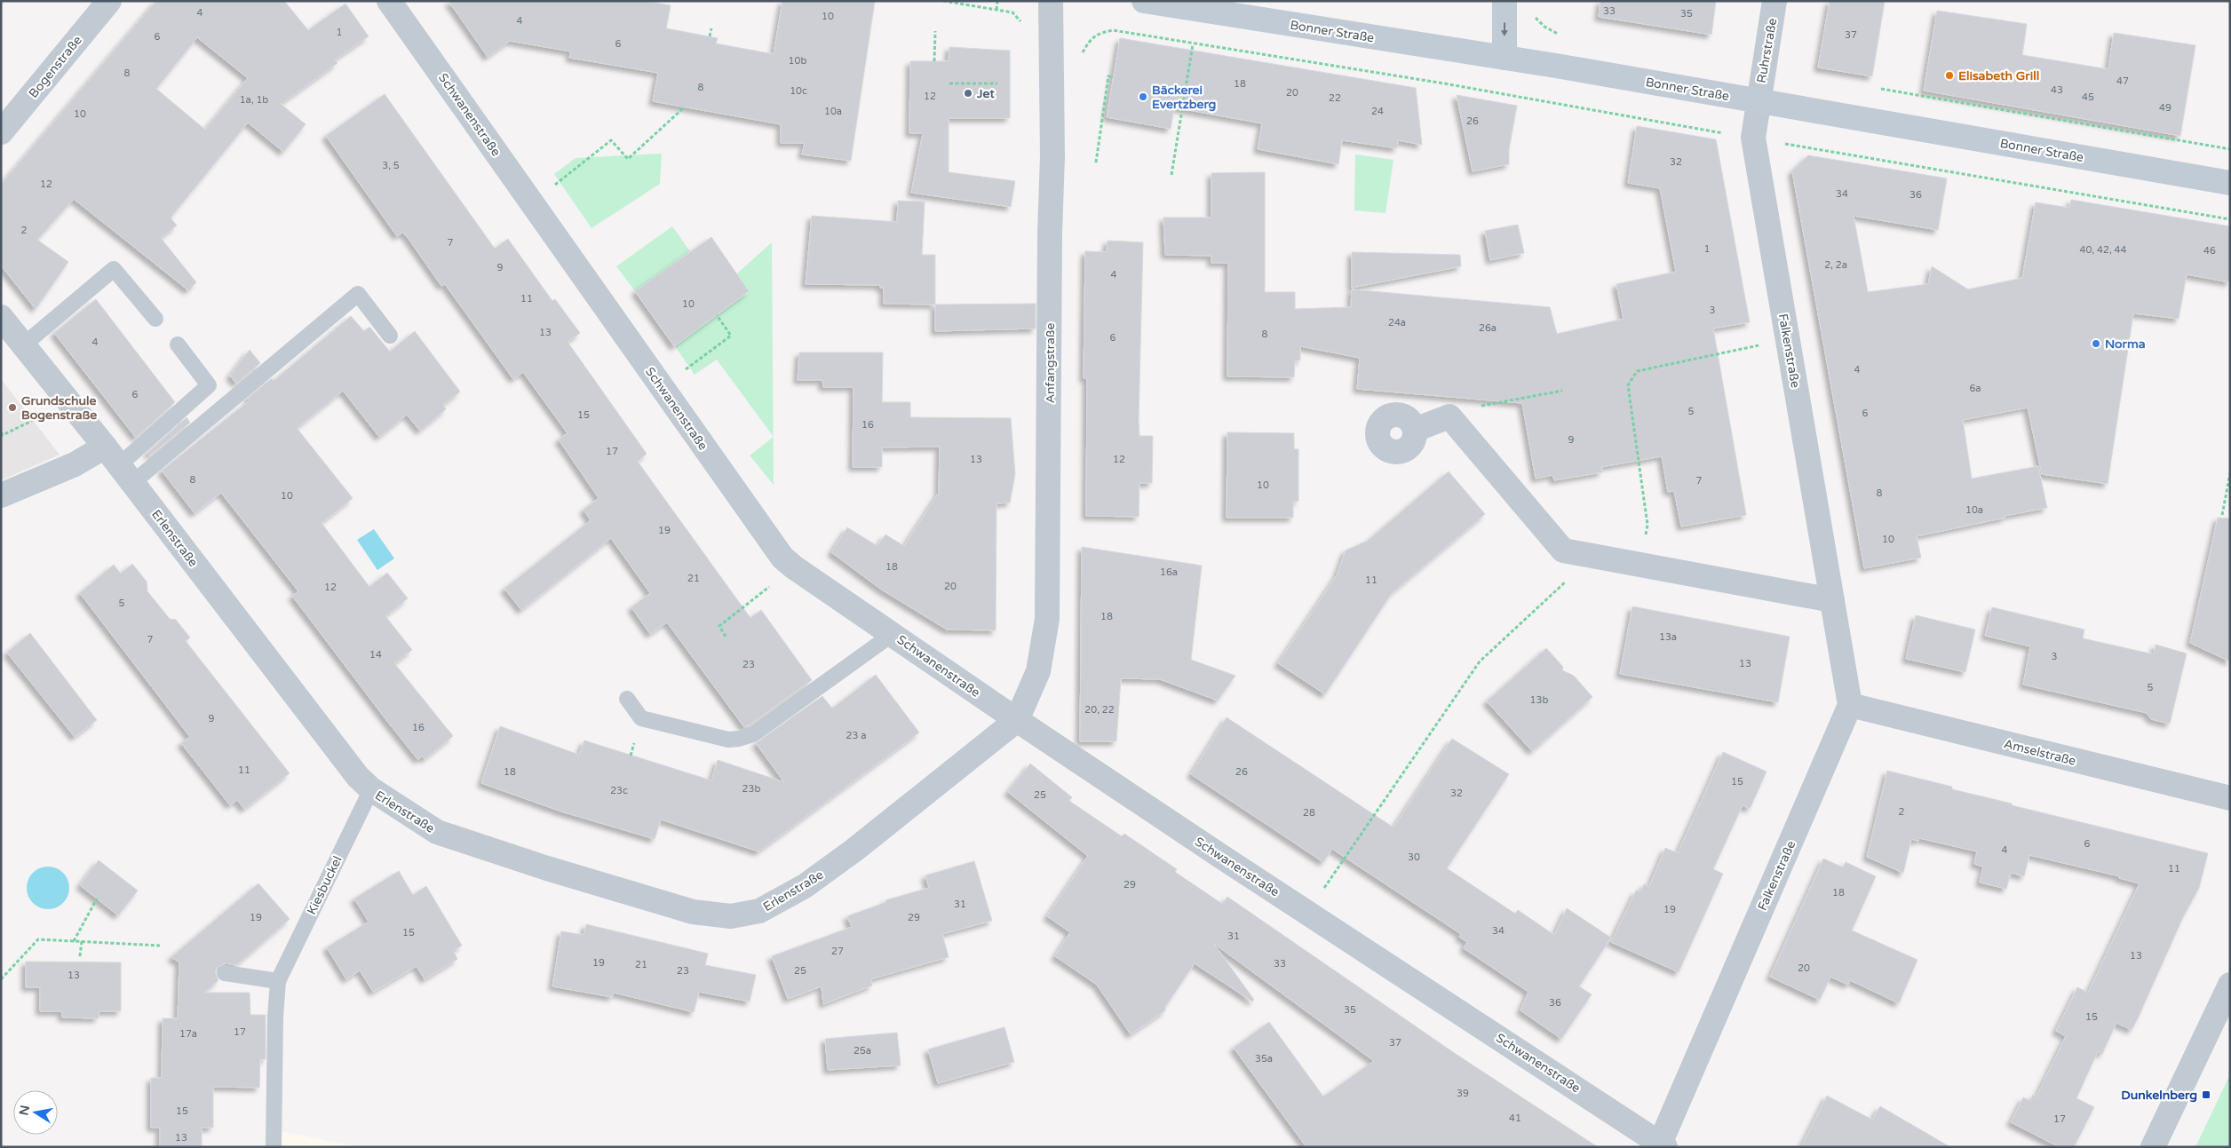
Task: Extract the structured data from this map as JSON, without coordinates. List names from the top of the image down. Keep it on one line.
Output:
{"streets":{"main road":["Bonner Straße"],"street":["Ruhrstraße","Bogenstraße","Schwanenstraße","Falkenstraße","Anfangstraße","Erlenstraße","Amselstraße"],"lane":["Kiesbuckel"]},"crossings":[["Bonner Straße","Ruhrstraße"],["Bonner Straße","Falkenstraße"],["Ruhrstraße","Falkenstraße"],["Schwanenstraße","Falkenstraße"],["Schwanenstraße","Anfangstraße"],["Schwanenstraße","Erlenstraße"],["Falkenstraße","Amselstraße"],["Anfangstraße","Erlenstraße"],["Erlenstraße","Kiesbuckel"]],"places":{"other":["Elisabeth Grill","Jet","Bäckerei Evertzberg","Norma","Grundschule Bogenstraße"],"transit":["Dunkelnberg"]},"house_numbers":["33","4","35","10","4","1","37","6","6","10b","8","47","18","8","43","10c","20","12","45","22","1a, 1b","49","10a","24","10","26","32","3, 5","12","34","36","2","7","1","40, 42, 44","46","2, 2a","9","4","11","10","3","24a","26a","13","8","6","4","4","6a","6","5","6","15","16","9","17","13","12","8","7","10","8","10","10a","19","10","18","16a","21","11","20","12","5","18","13a","7","14","3","13","23","5","13b","20, 22","9","16","23 a","11","18","26","15","23b","23c","32","25","2","28","6","4","30","11","29","18","31","19","19","29","34","15","31","27","13","19","33","21","20","23","25","13","36","35","15","17","17a","37","25a","35a","39","15","41","17","13"],"north":"left"}
